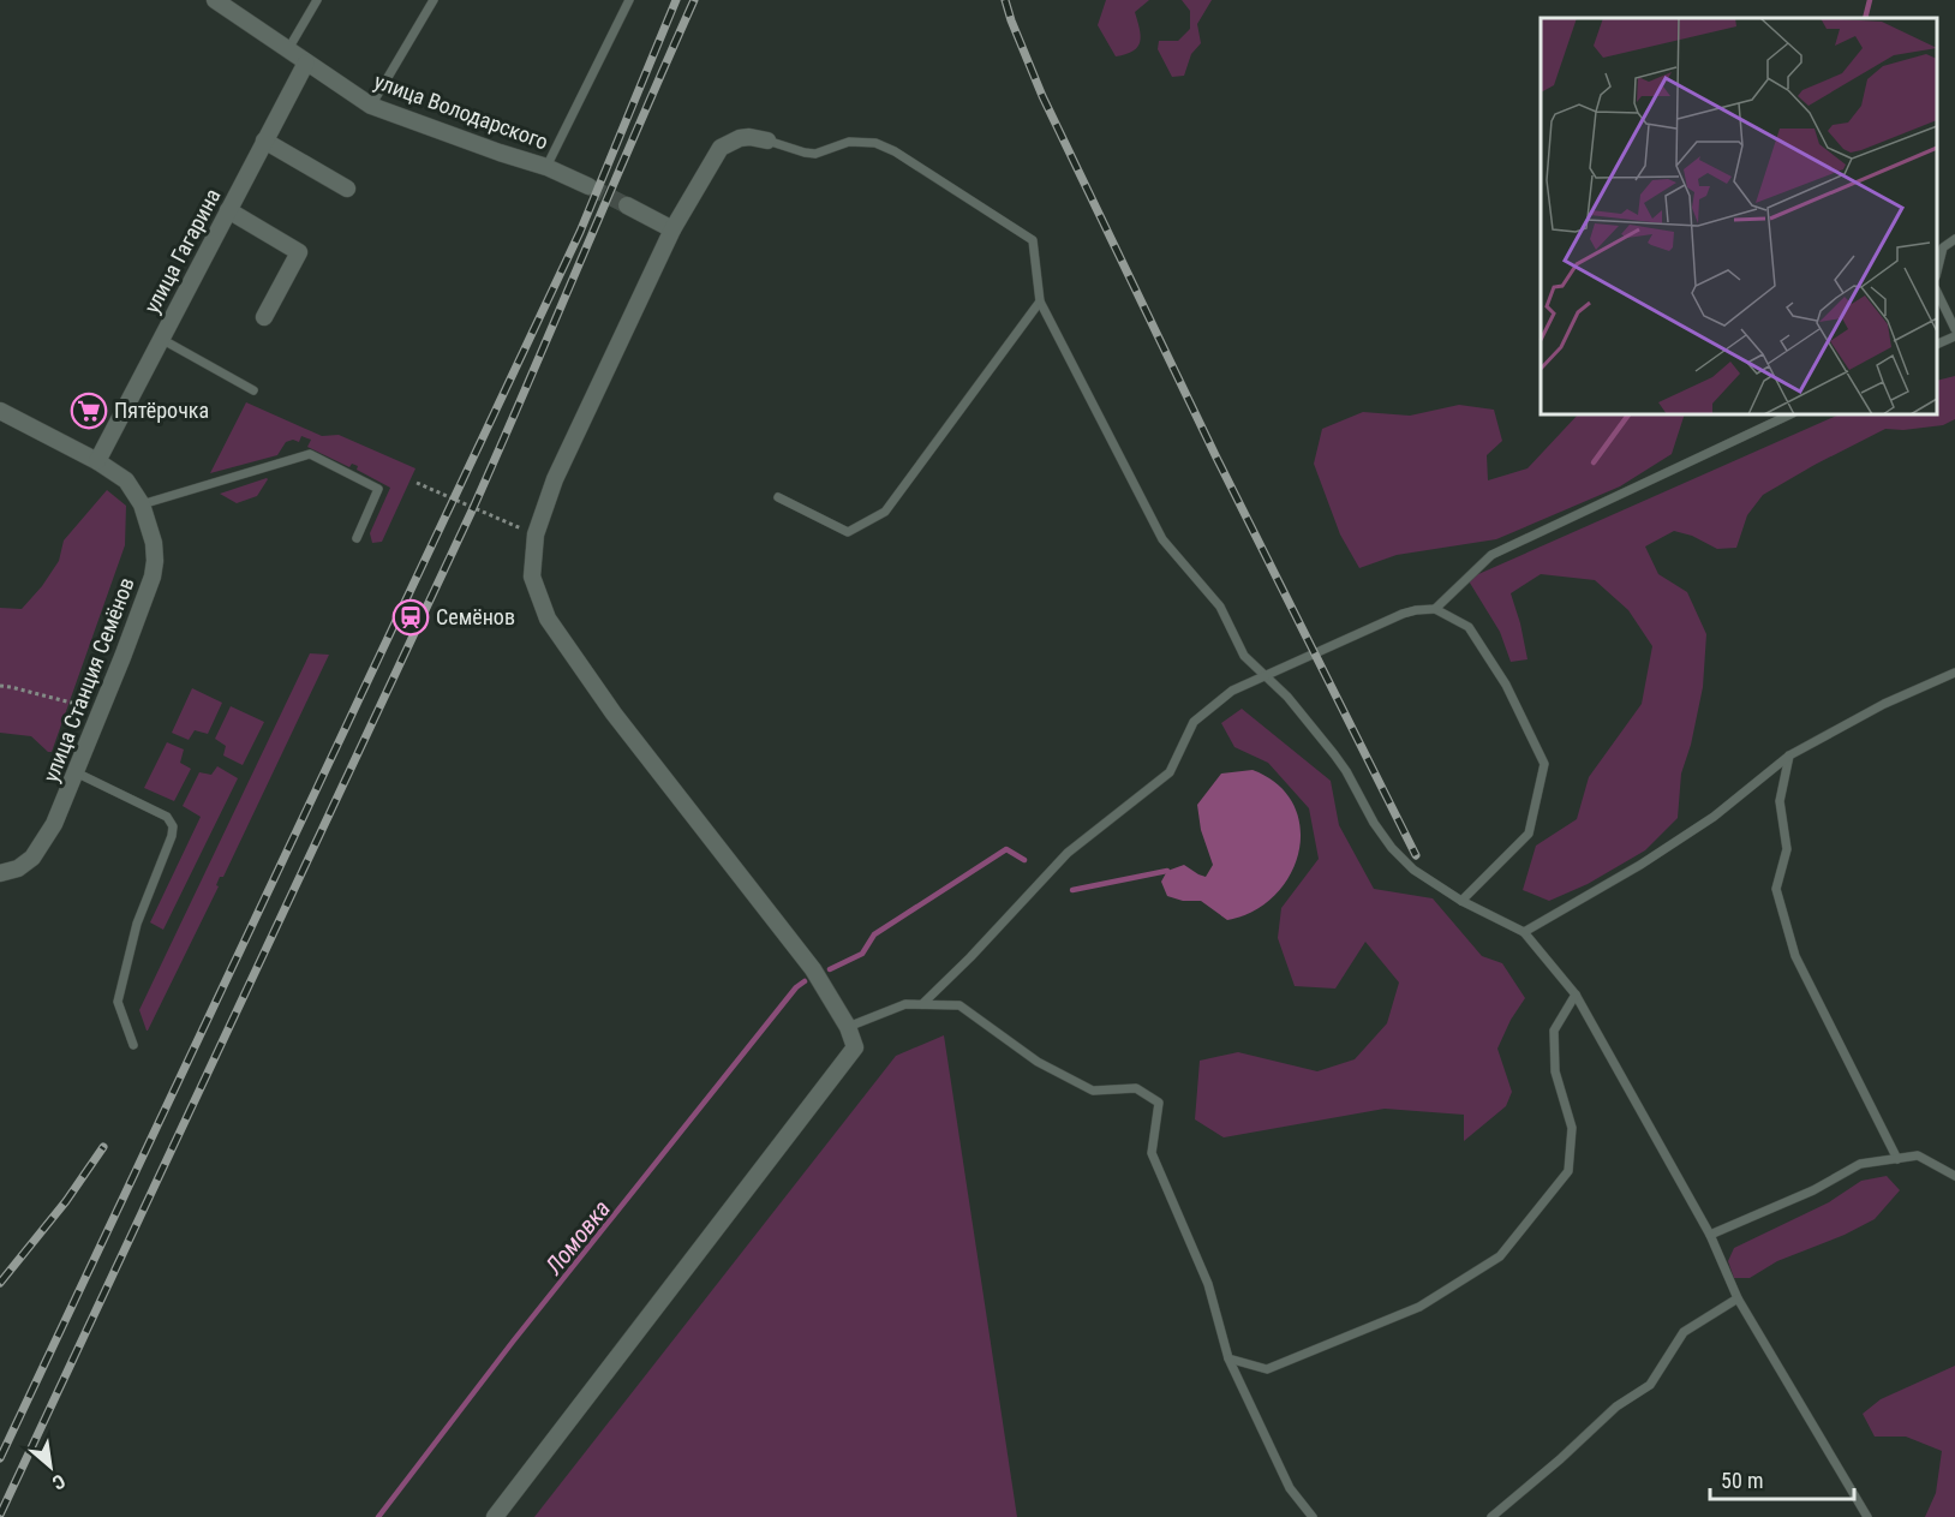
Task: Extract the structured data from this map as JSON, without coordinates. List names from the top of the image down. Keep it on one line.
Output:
{"streets":{"street":["улица Володарского","улица Гагарина","улица Станция Семёнов"]},"crossings":[["улица Володарского","улица Гагарина"],["улица Гагарина","улица Станция Семёнов"]],"water":["Ломовка"],"places":{"supermarket":["Пятёрочка"],"station":["Семёнов"]},"scale_bar":"50 m","north":"bottom right"}
